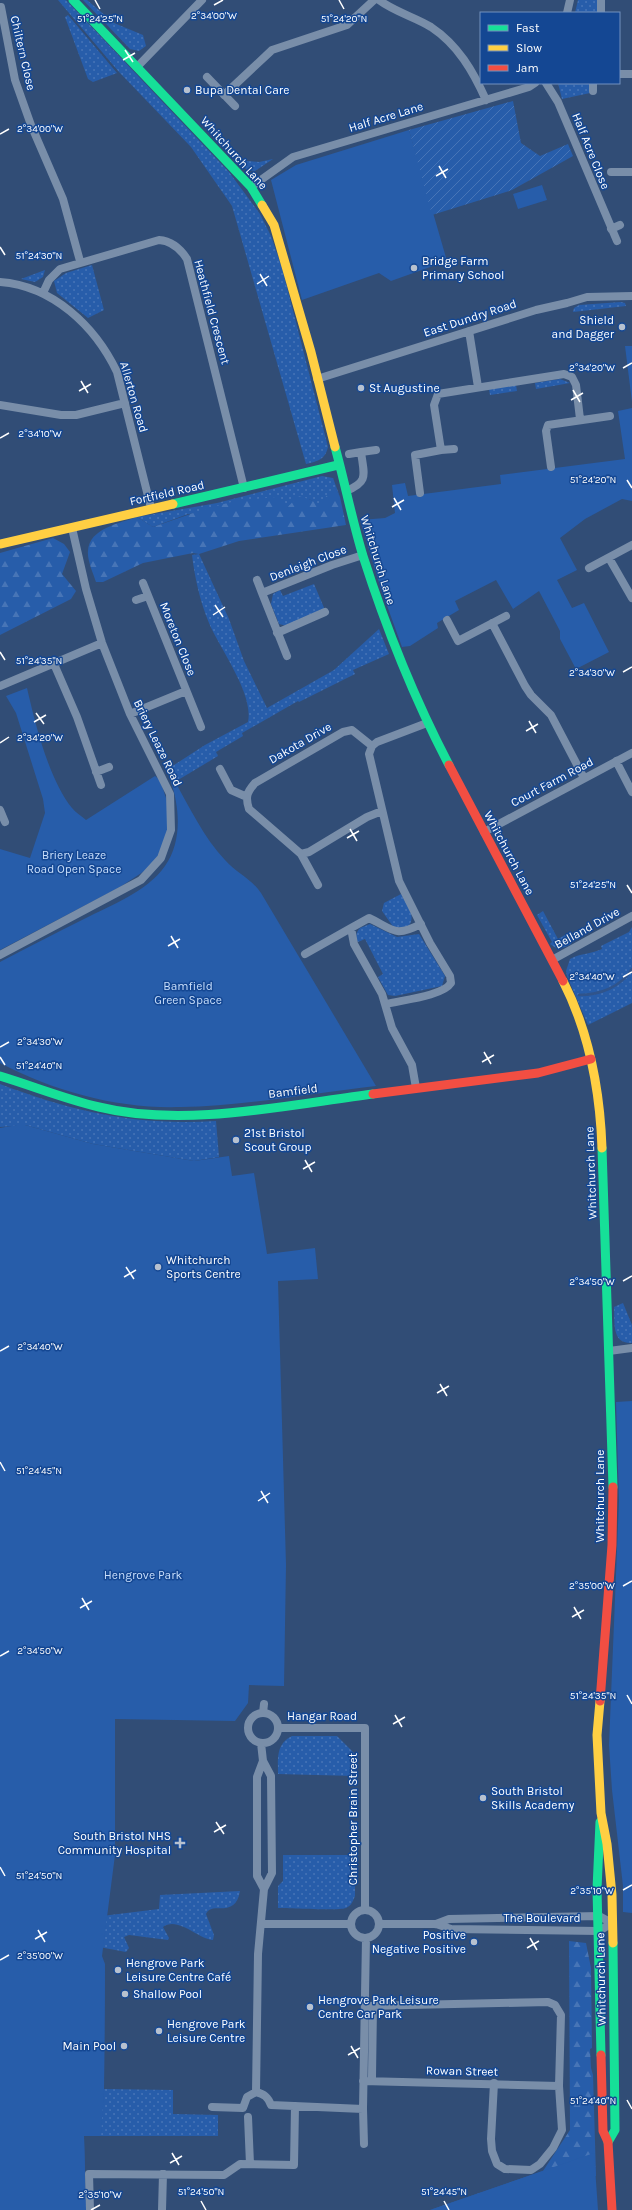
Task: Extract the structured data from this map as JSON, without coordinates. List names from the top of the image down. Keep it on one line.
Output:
{"streets":{"street":["Chiltern Close","Half Acre Lane","Half Acre Close","Whitchurch Lane","Heathfield Crescent","East Dundry Road","Allerton Road","Fortfield Road","Denleigh Close","Moreton Close","Briery Leaze Road","Dakota Drive","Court Farm Road","Belland Drive","Bamfield","Hangar Road","Christopher Brain Street","The Boulevard","Rowan Street"]},"crossings":[["Chiltern Close","Heathfield Crescent"],["Half Acre Lane","Whitchurch Lane"],["Whitchurch Lane","East Dundry Road"],["Whitchurch Lane","Fortfield Road"],["Whitchurch Lane","Denleigh Close"],["Whitchurch Lane","Court Farm Road"],["Whitchurch Lane","Belland Drive"],["Whitchurch Lane","Bamfield"],["Whitchurch Lane","The Boulevard"],["Heathfield Crescent","Allerton Road"],["Heathfield Crescent","Fortfield Road"],["Allerton Road","Fortfield Road"],["Fortfield Road","Briery Leaze Road"],["Moreton Close","Briery Leaze Road"],["Hangar Road","Christopher Brain Street"],["Christopher Brain Street","The Boulevard"]],"parks":["Briery Leaze Road Open Space","Bamfield Green Space","Hengrove Park"],"places":{"other":["Bupa Dental Care","Bridge Farm Primary School","Shield and Dagger","St Augustine","21st Bristol Scout Group","Whitchurch Sports Centre","South Bristol Skills Academy","Positive Negative Positive","Hengrove Park Leisure Centre Café","Shallow Pool","Hengrove Park Leisure Centre Car Park","Hengrove Park Leisure Centre","Main Pool"],"health":["South Bristol NHS Community Hospital"]},"legend":["Fast","Slow","Jam"],"coordinates":["2°34'00\"W","51°24'25\"N","51°24'20\"N","51°24'30\"N","2°34'20\"W","2°34'10\"W","51°24'35\"N","2°34'30\"W","2°34'40\"W","51°24'40\"N","2°34'50\"W","51°24'45\"N","2°35'00\"W","51°24'50\"N","2°35'10\"W"]}
